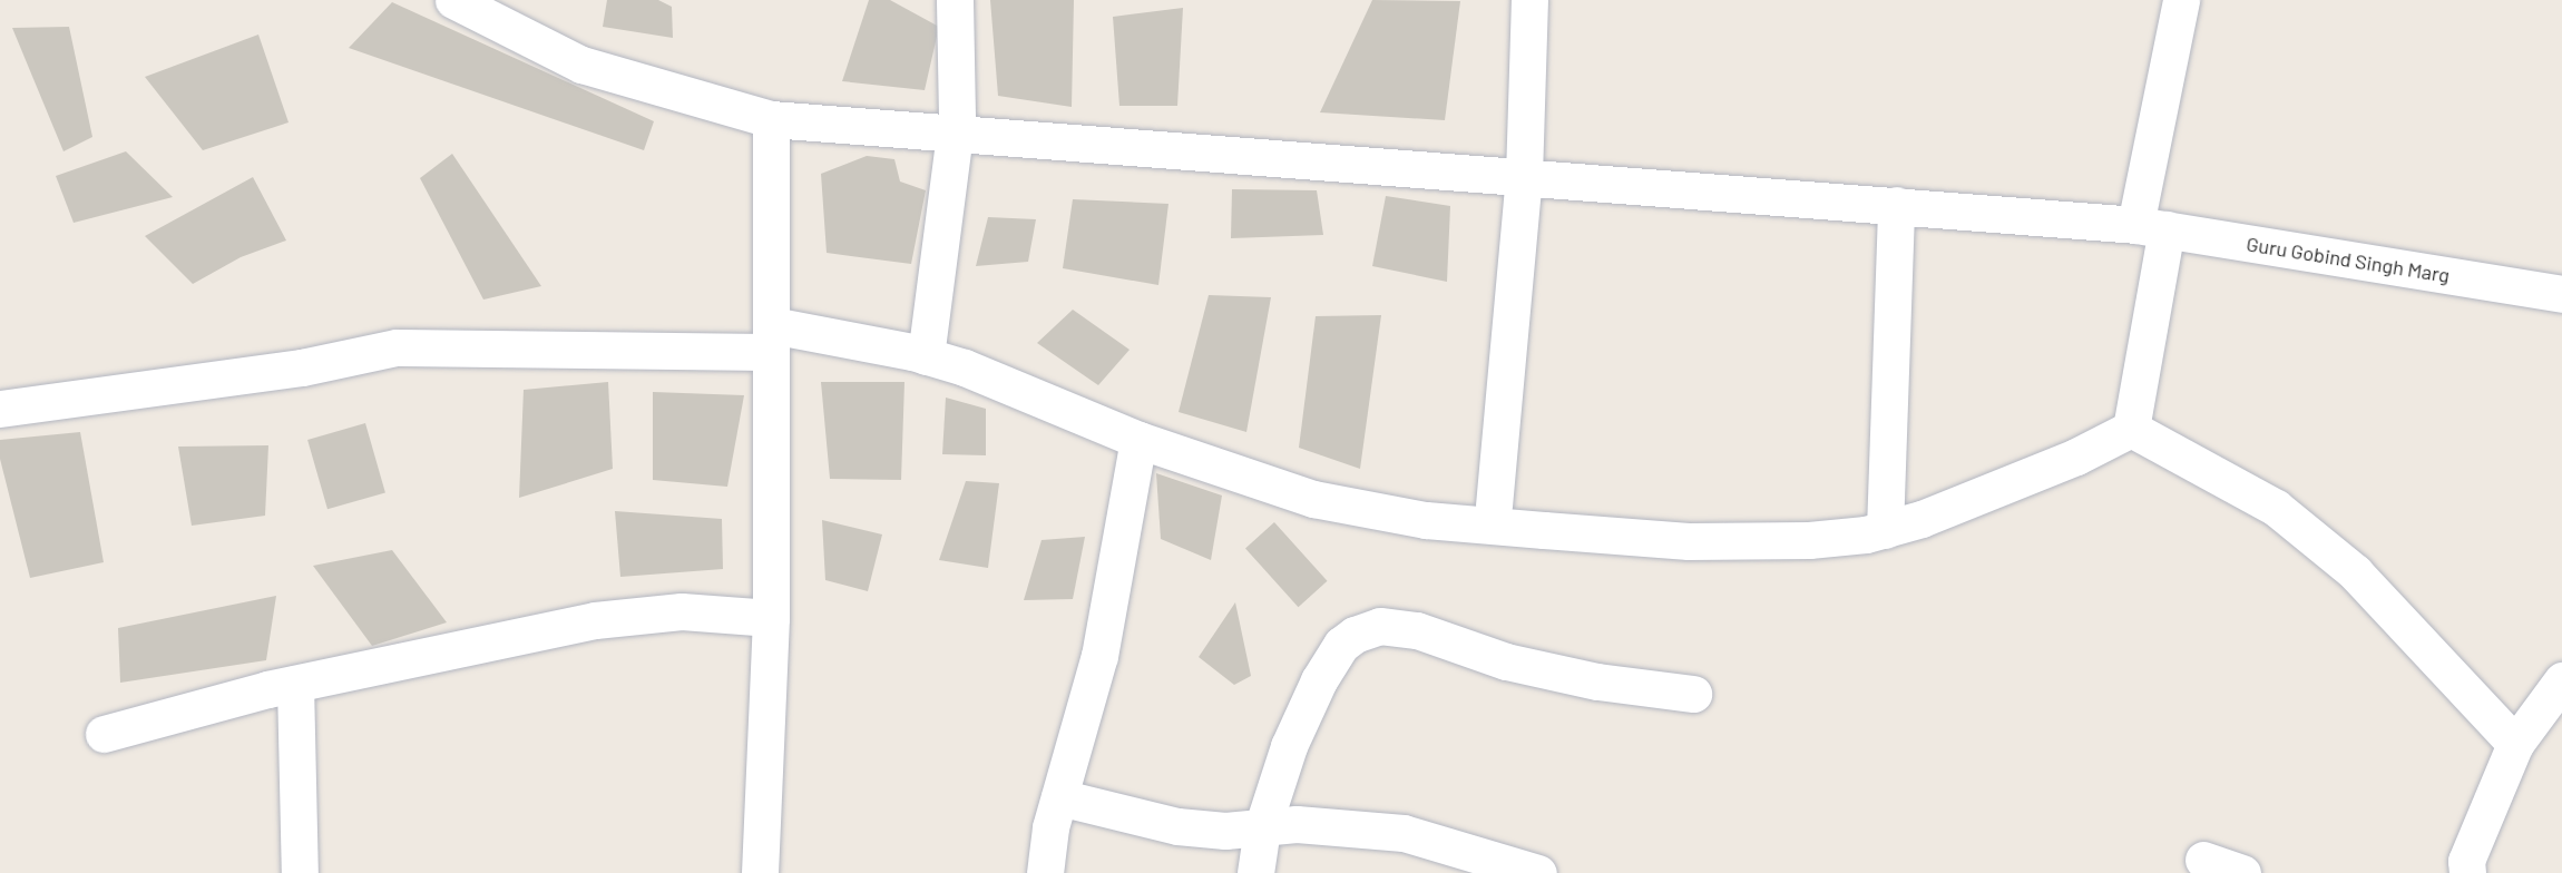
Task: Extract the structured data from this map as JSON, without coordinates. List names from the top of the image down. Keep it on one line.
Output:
{"streets":{"street":["Guru Gobind Singh Marg"]}}
